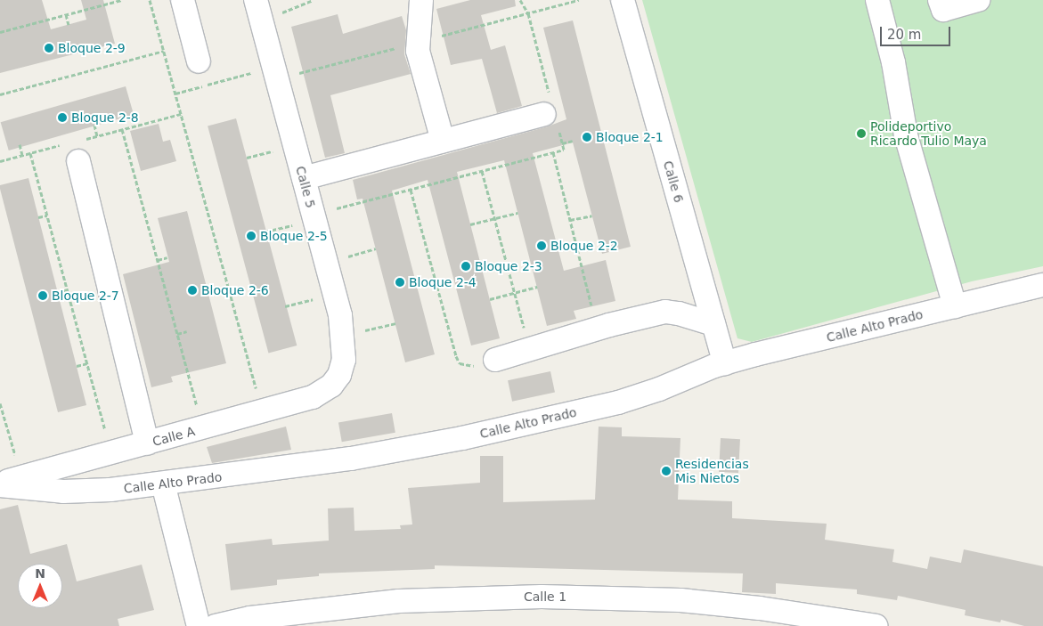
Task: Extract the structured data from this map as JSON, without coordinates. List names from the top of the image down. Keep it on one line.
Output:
{"streets":{"street":["Calle 6","Calle 5","Calle Alto Prado","Calle A","Calle 1"]},"crossings":[["Calle 6","Calle Alto Prado"],["Calle 5","Calle A"],["Calle Alto Prado","Calle A"]],"places":["Bloque 2-9","Bloque 2-8","Polideportivo Ricardo Tulio Maya","Bloque 2-1","Bloque 2-5","Bloque 2-2","Bloque 2-3","Bloque 2-4","Bloque 2-6","Bloque 2-7","Residencias Mis Nietos"],"scale_bar":"20 m","north":"top"}
